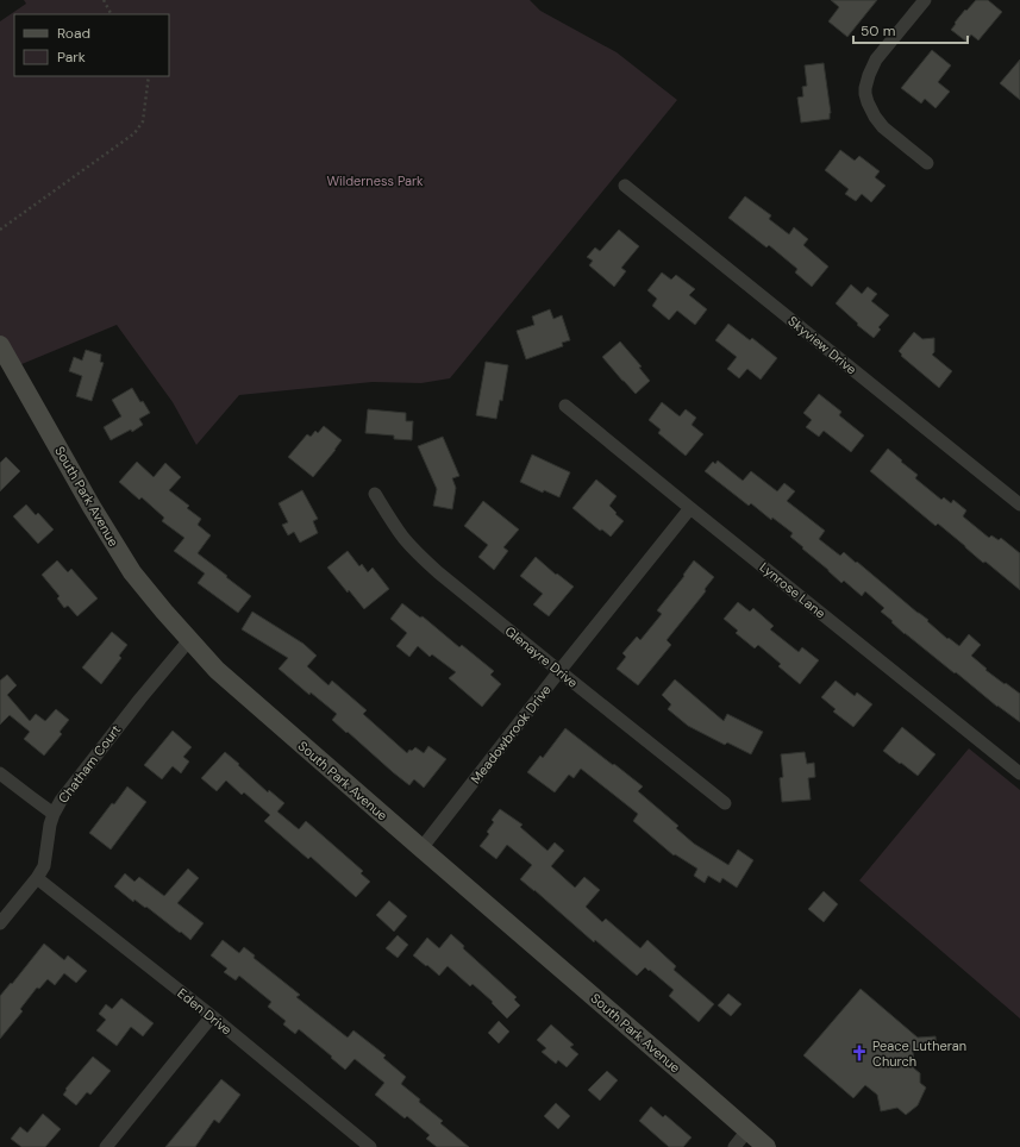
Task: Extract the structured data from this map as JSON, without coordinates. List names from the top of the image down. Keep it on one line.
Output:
{"streets":{"main road":["South Park Avenue"],"street":["Skyview Drive","Lynrose Lane","Glenayre Drive","Meadowbrook Drive","Chatham Court","Eden Drive"]},"crossings":[["South Park Avenue","Meadowbrook Drive"],["South Park Avenue","Chatham Court"],["Lynrose Lane","Meadowbrook Drive"],["Glenayre Drive","Meadowbrook Drive"],["Chatham Court","Eden Drive"]],"parks":["Wilderness Park"],"places":{"church":["Peace Lutheran Church"]},"legend":["Road","Park"],"scale_bar":"50 m"}
